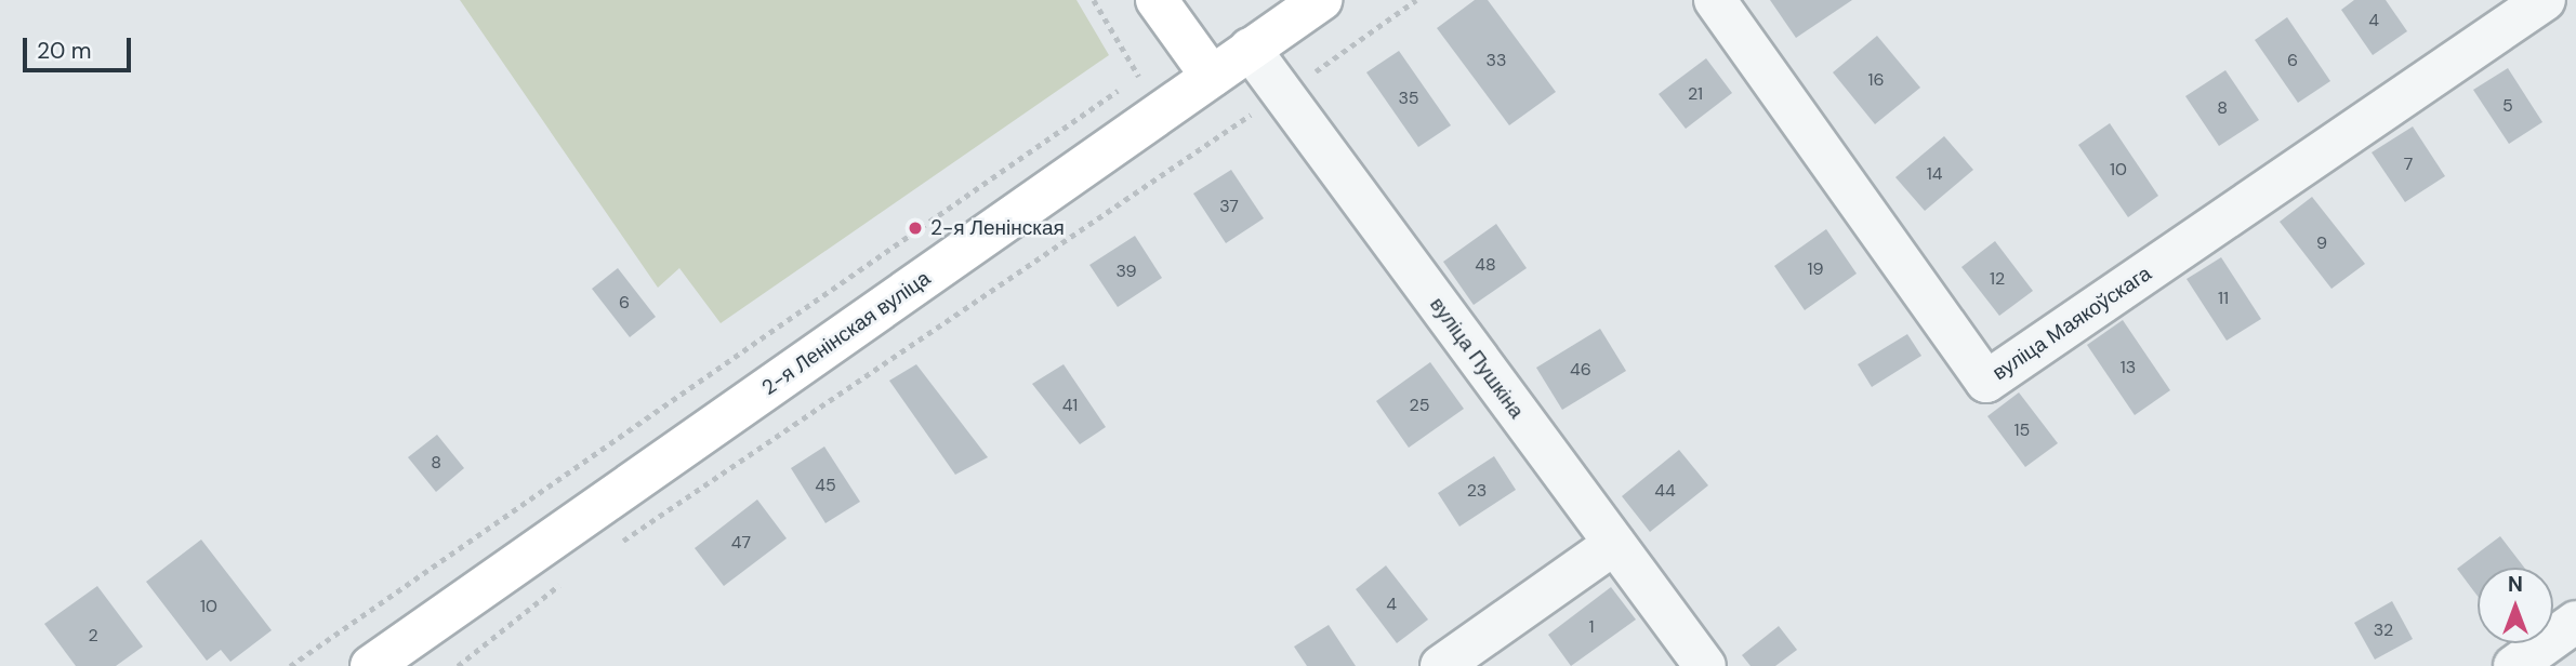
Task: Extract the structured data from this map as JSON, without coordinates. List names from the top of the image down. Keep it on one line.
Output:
{"streets":{"main road":["2-я Ленінская вуліца"],"street":["вуліца Маякоўскага","вуліца Пушкіна"]},"crossings":[["2-я Ленінская вуліца","вуліца Пушкіна"]],"places":["2-я Ленінская"],"house_numbers":["4","33","6","16","21","35","5","8","7","10","14","37","9","48","19","39","12","11","6","13","46","41","25","15","8","45","23","44","47","4","10","1","32","2"],"scale_bar":"20 m","north":"top"}
